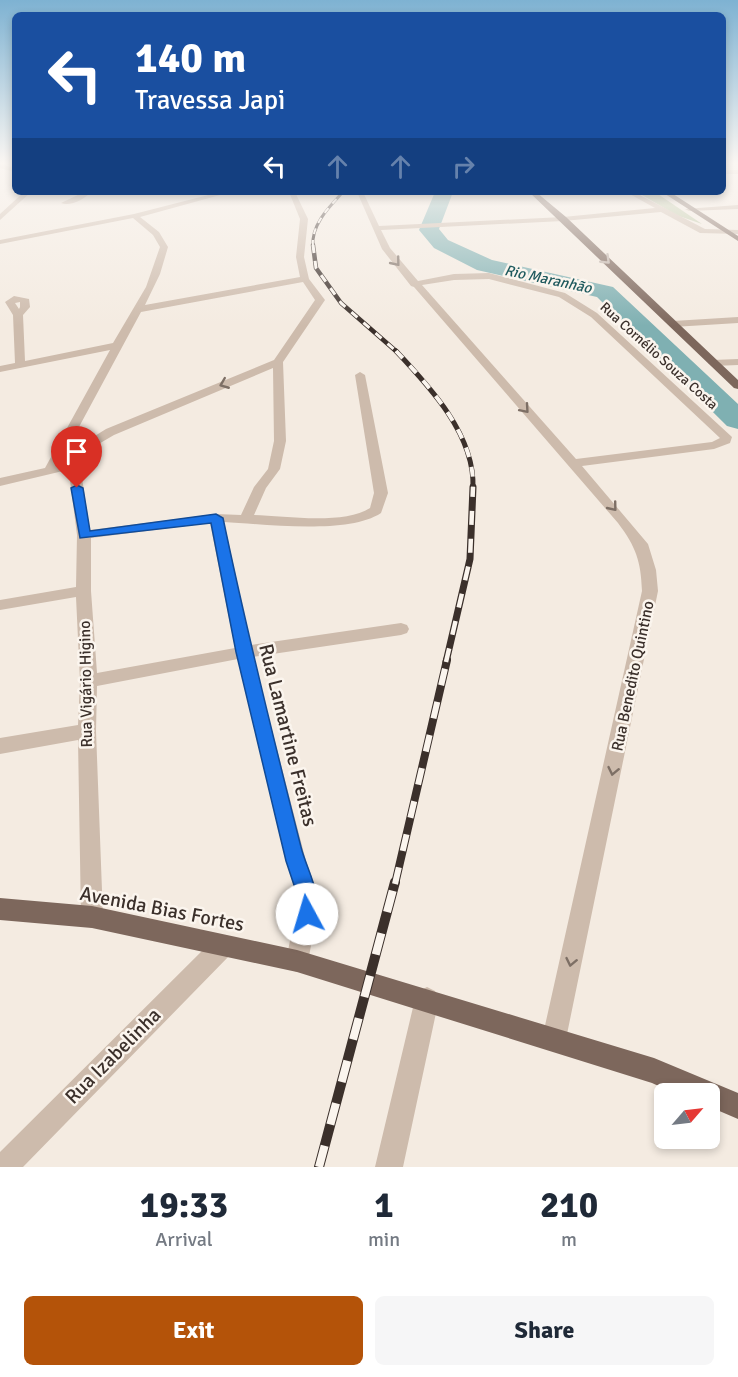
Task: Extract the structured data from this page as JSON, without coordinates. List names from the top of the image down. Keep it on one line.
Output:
{"streets":{"main road":["Avenida Bias Fortes"],"street":["Rua Cornélio Souza Costa","Rua Benedito Quintino","Rua Vigário Higino","Rua Lamartine Freitas","Rua Izabelinha"]},"crossings":[["Rua Cornélio Souza Costa","Rua Benedito Quintino"],["Rua Benedito Quintino","Avenida Bias Fortes"],["Rua Vigário Higino","Avenida Bias Fortes"],["Rua Lamartine Freitas","Avenida Bias Fortes"],["Avenida Bias Fortes","Rua Izabelinha"]],"one_way":["Rua Benedito Quintino"],"water":["Rio Maranhão"],"north":"top right","page":{"turn":["140 m","Travessa Japi"],"eta":["19:33","Arrival","1","min","210","m"],"buttons":["Exit","Share"]}}
